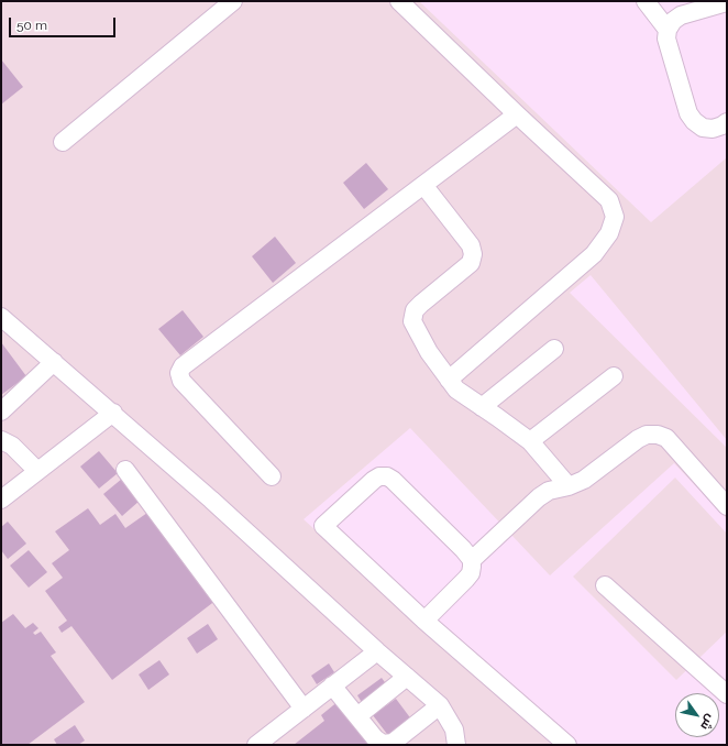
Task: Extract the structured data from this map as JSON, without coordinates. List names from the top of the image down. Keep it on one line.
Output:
{"scale_bar":"50 m","north":"bottom right"}
